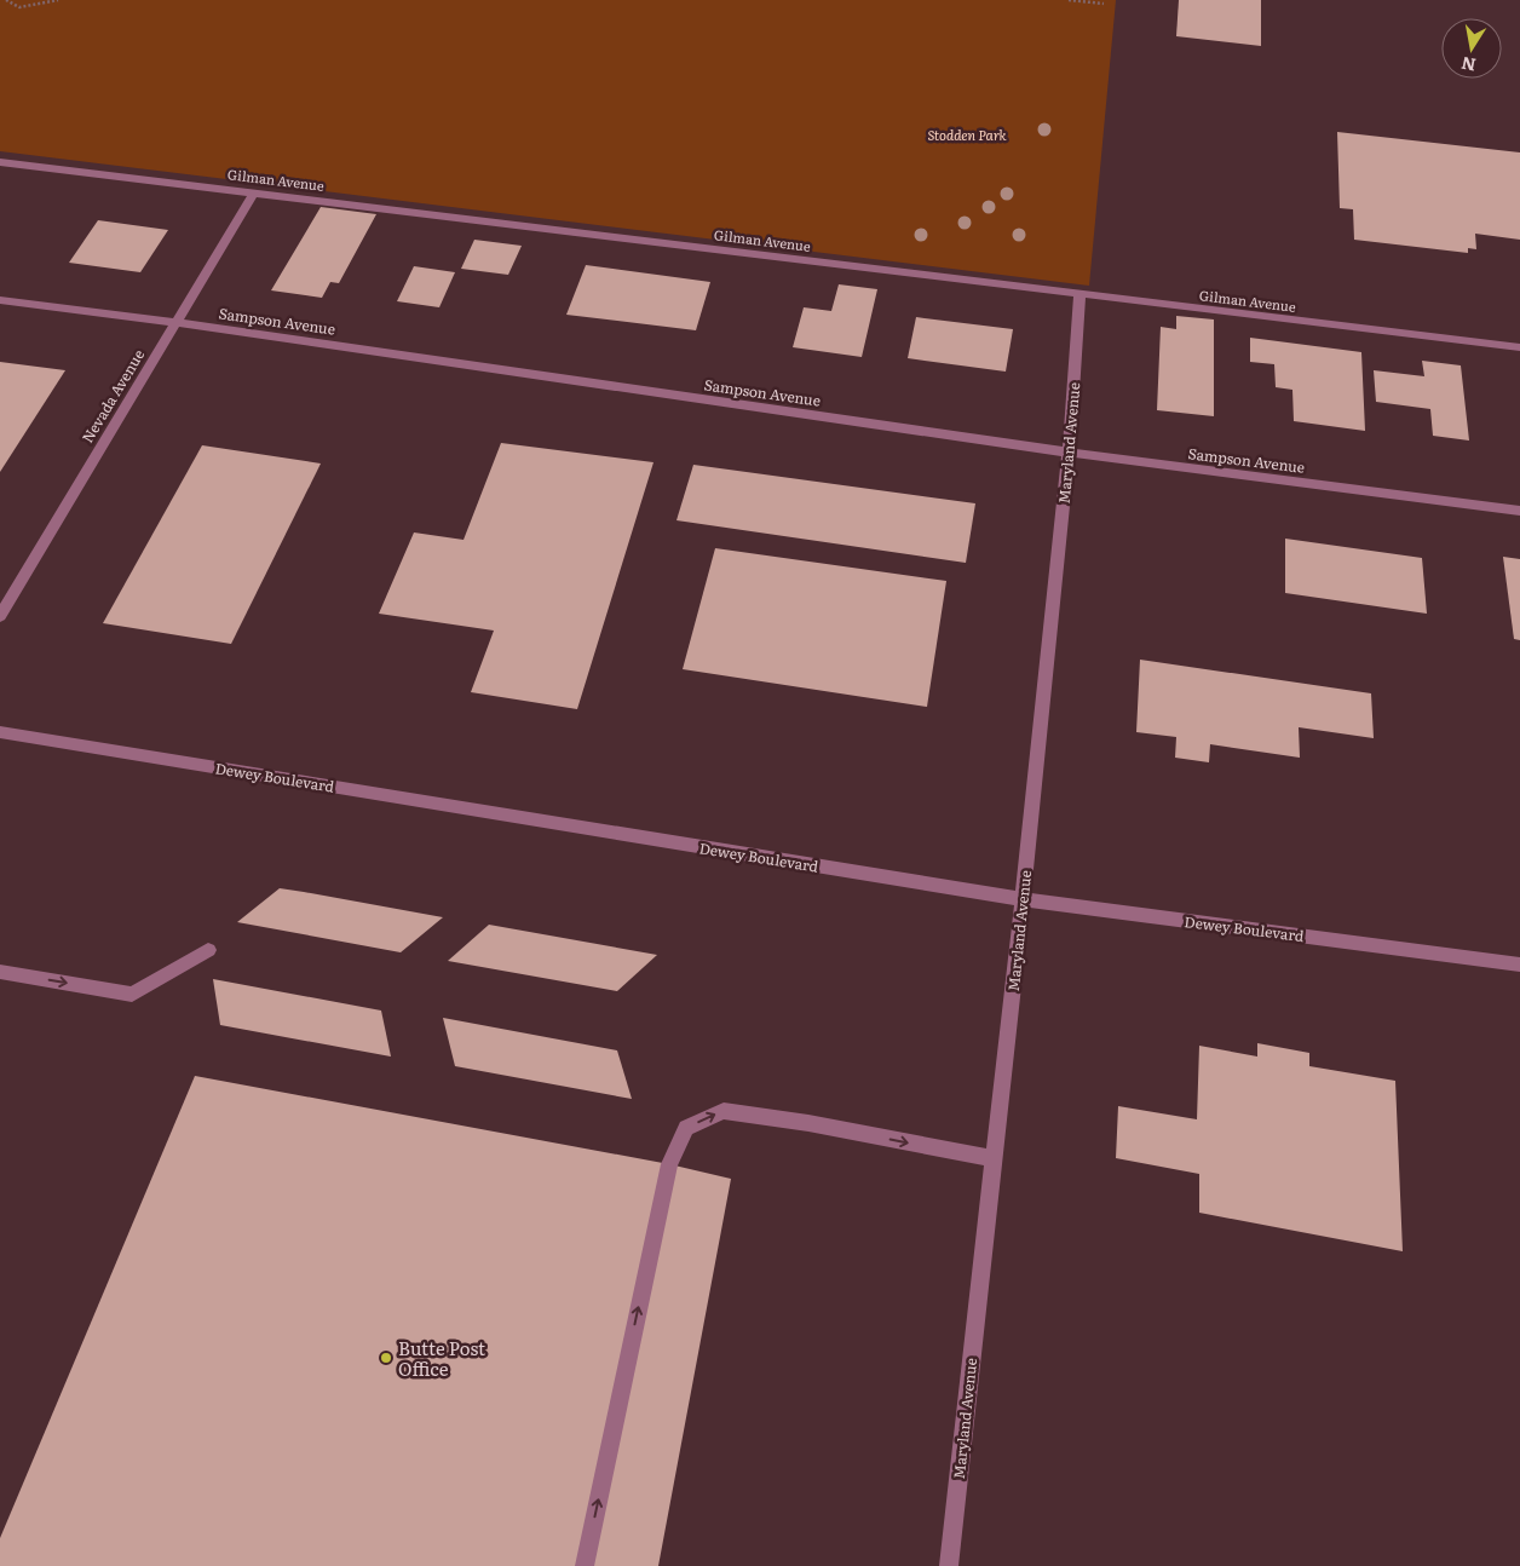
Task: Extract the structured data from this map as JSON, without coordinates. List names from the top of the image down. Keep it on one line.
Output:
{"streets":{"street":["Gilman Avenue","Sampson Avenue","Nevada Avenue","Maryland Avenue","Dewey Boulevard"]},"crossings":[["Gilman Avenue","Nevada Avenue"],["Gilman Avenue","Maryland Avenue"],["Sampson Avenue","Nevada Avenue"],["Sampson Avenue","Maryland Avenue"],["Maryland Avenue","Dewey Boulevard"]],"parks":["Stodden Park"],"places":["Butte Post Office"],"north":"bottom"}
